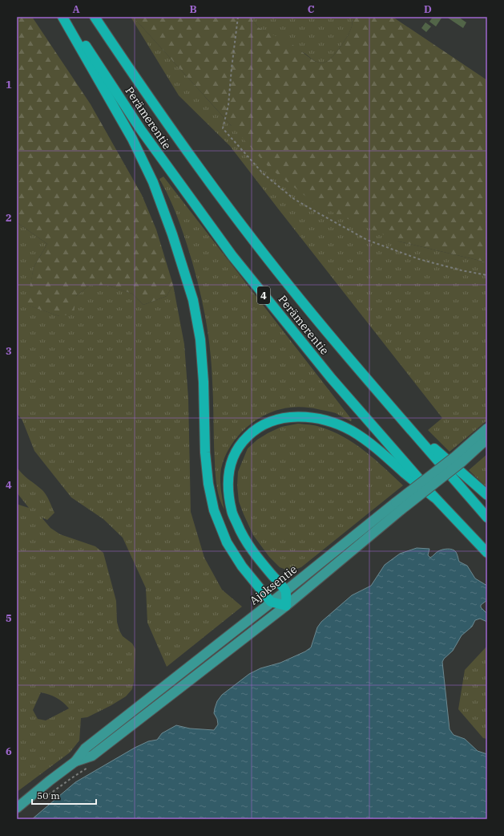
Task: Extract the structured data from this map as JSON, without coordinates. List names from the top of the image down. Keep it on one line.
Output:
{"streets":{"highway":["Perämerentie","4"],"main road":["Ajoksentie"]},"scale_bar":"50 m","grid":{"columns":["A","B","C","D"],"rows":["1","2","3","4","5","6"]}}
